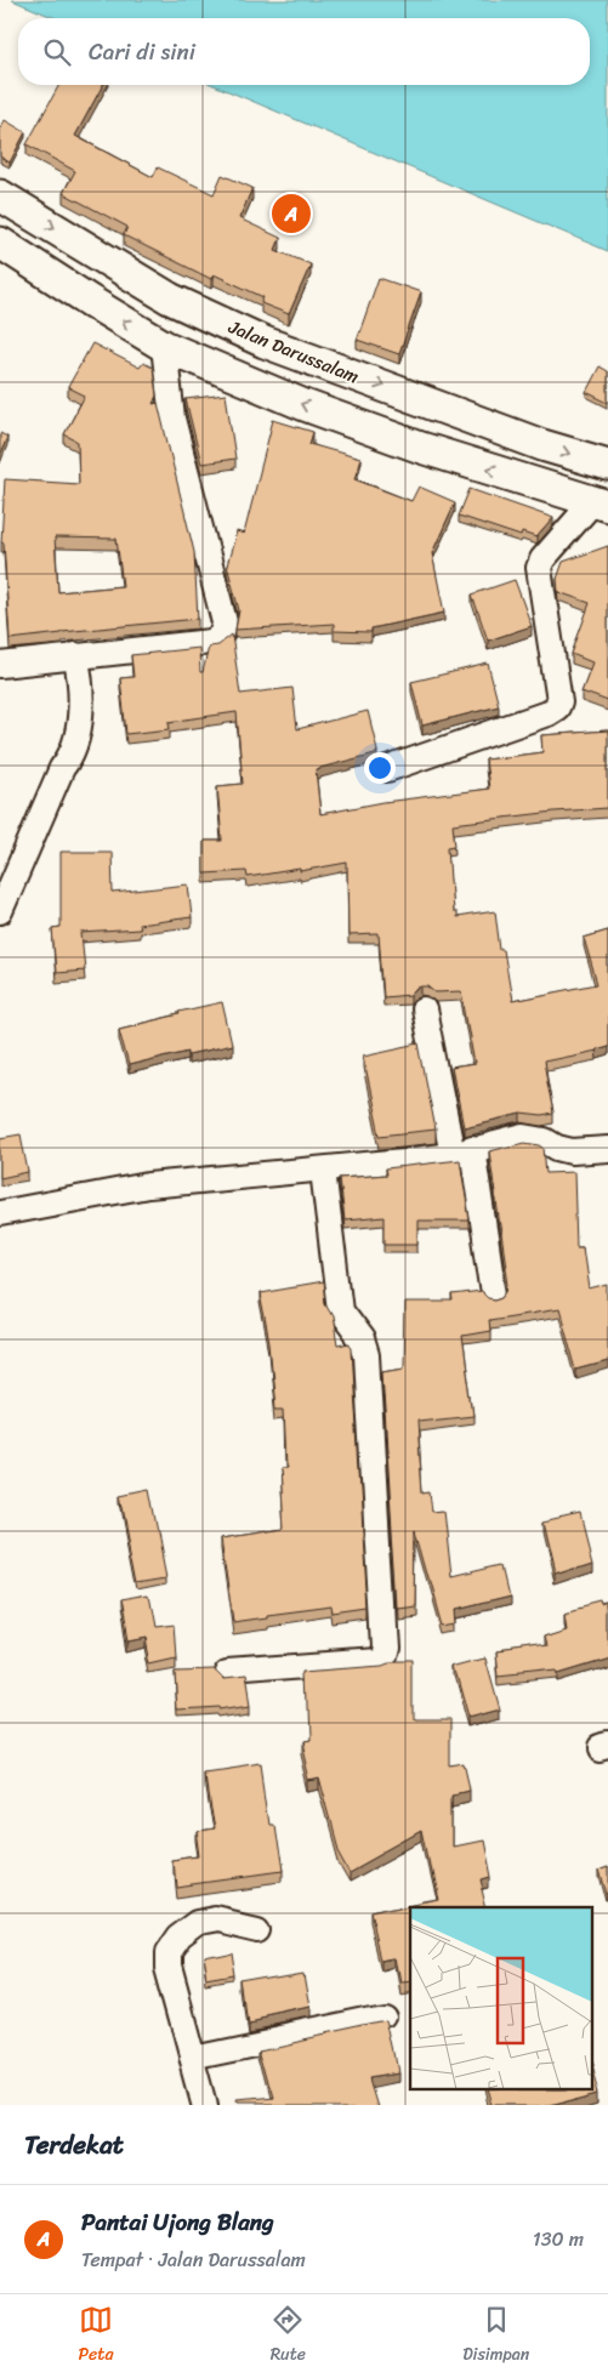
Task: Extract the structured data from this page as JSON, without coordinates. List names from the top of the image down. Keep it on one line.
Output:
{"streets":{"street":["Jalan Darussalam"]},"page":{"search":"Cari di sini","pins":"A","heading":"Terdekat","list":[{"mark":"A","name":"Pantai Ujong Blang","note":"Tempat · Jalan Darussalam","value":"130 m"}],"nav":["Peta","Rute","Disimpan"]}}
